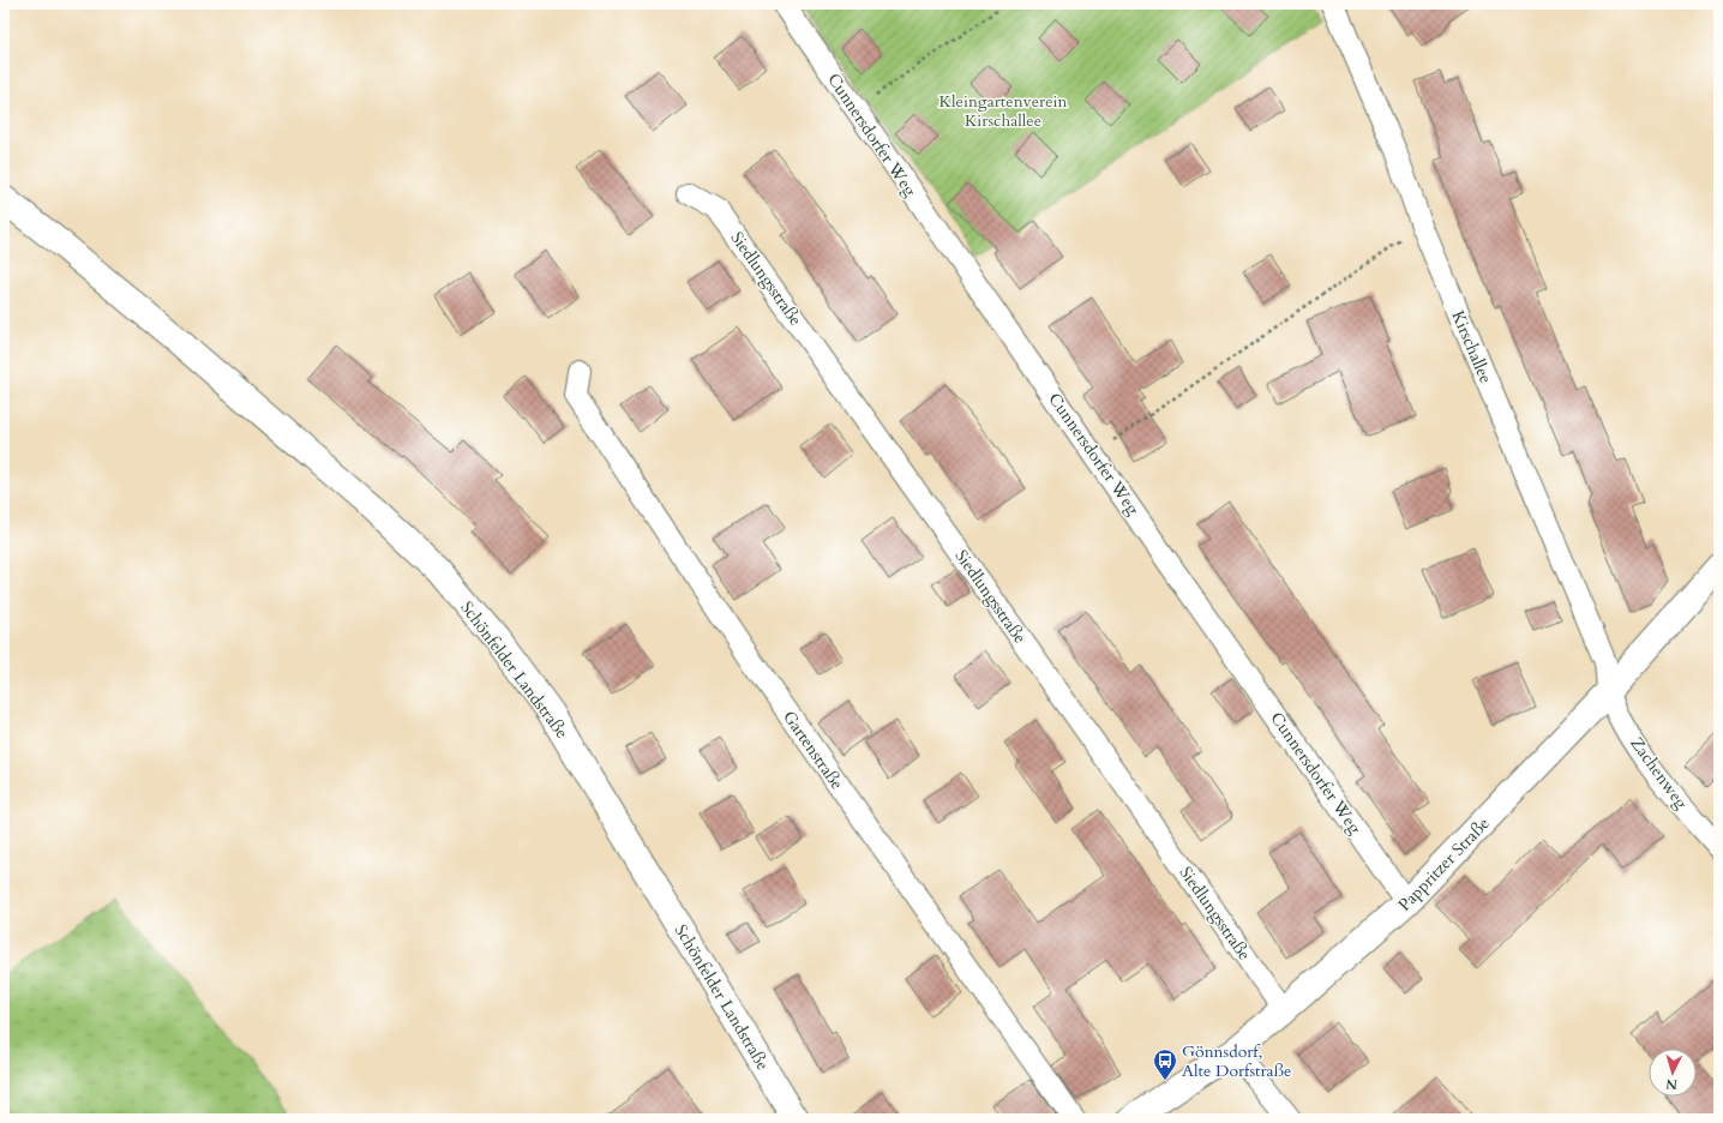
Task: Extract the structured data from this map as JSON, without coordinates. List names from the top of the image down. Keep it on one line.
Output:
{"streets":{"street":["Cunnersdorfer Weg","Siedlungsstraße","Kirschallee","Schönfelder Landstraße","Gartenstraße","Zachenweg","Pappritzer Straße"]},"crossings":[["Cunnersdorfer Weg","Pappritzer Straße"],["Siedlungsstraße","Pappritzer Straße"],["Kirschallee","Zachenweg"],["Kirschallee","Pappritzer Straße"],["Zachenweg","Pappritzer Straße"]],"parks":["Kleingartenverein Kirschallee"],"places":{"bus stop":["Gönnsdorf, Alte Dorfstraße"]},"north":"bottom"}
